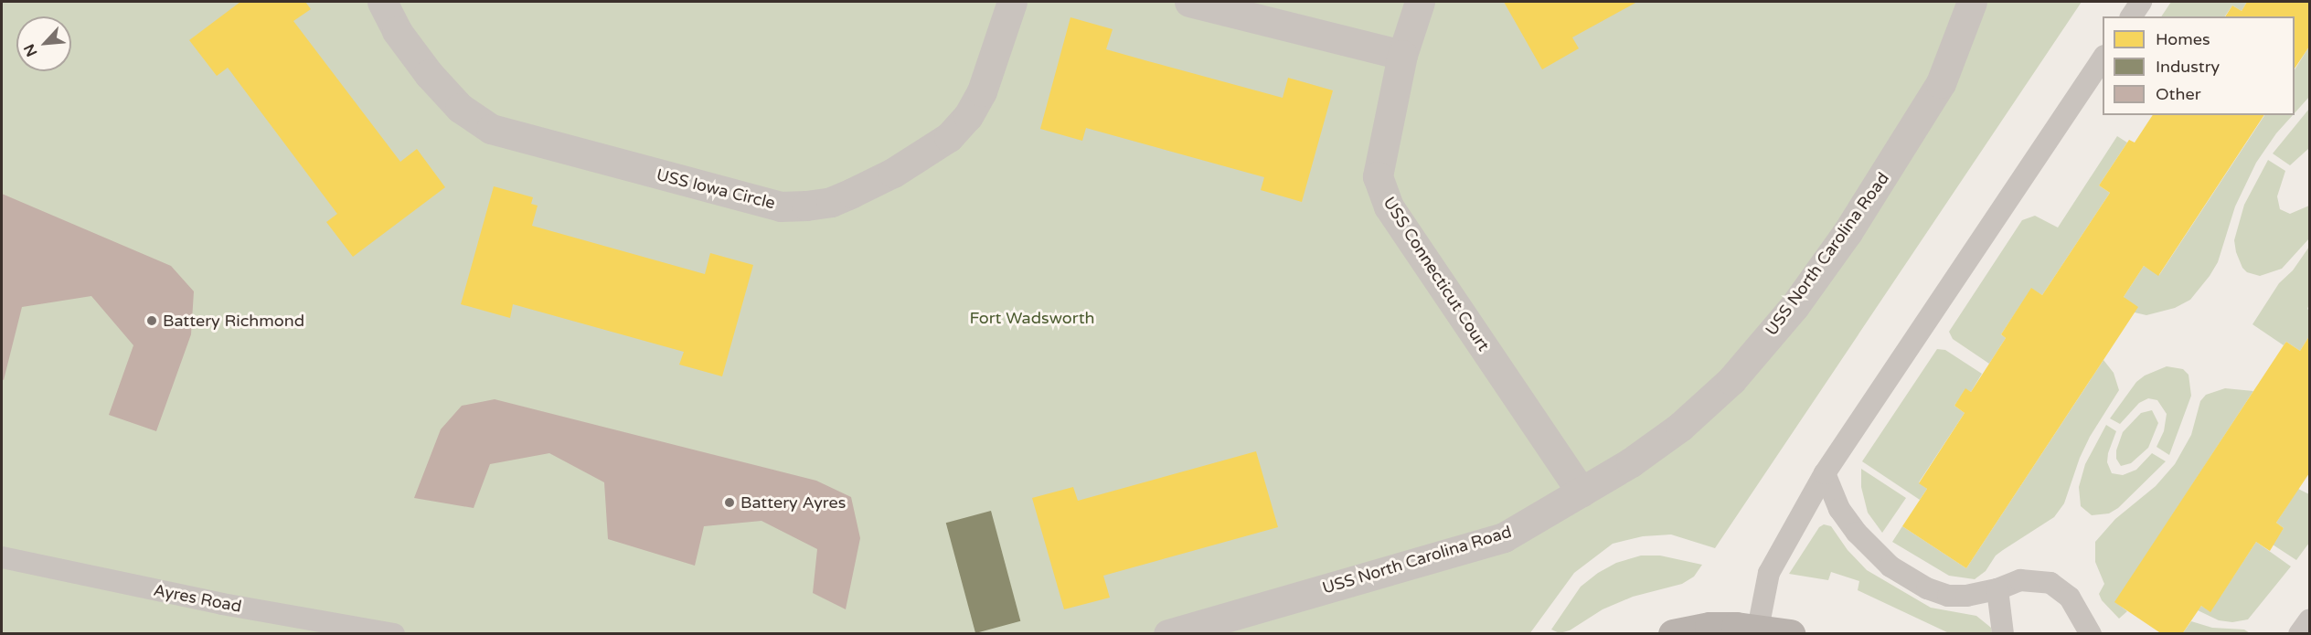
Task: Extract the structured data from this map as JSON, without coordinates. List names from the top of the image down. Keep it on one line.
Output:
{"streets":{"street":["USS Iowa Circle","USS North Carolina Road","USS Connecticut Court"],"lane":["Ayres Road"]},"crossings":[["USS North Carolina Road","USS Connecticut Court"]],"parks":["Fort Wadsworth"],"places":["Battery Richmond","Battery Ayres"],"legend":["Homes","Industry","Other"],"north":"bottom left"}
